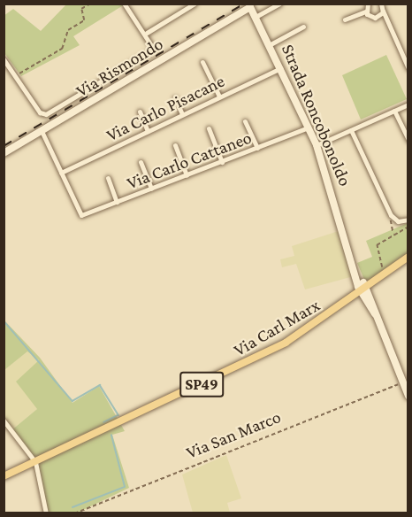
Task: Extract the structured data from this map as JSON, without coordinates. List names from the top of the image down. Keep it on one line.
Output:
{"streets":{"main road":["Via Carl Marx","SP49"],"street":["Via Rismondo","Via Carlo Pisacane","Strada Roncobonoldo","Via Carlo Cattaneo"],"path":["Via San Marco"]},"crossings":[["Via Rismondo","Strada Roncobonoldo"],["Via Carlo Pisacane","Strada Roncobonoldo"],["Via Carlo Pisacane","Via Carlo Cattaneo"],["Strada Roncobonoldo","Via Carlo Cattaneo"],["Strada Roncobonoldo","Via Carl Marx"],["Strada Roncobonoldo","Via San Marco"],["Via Carl Marx","SP49"]]}
